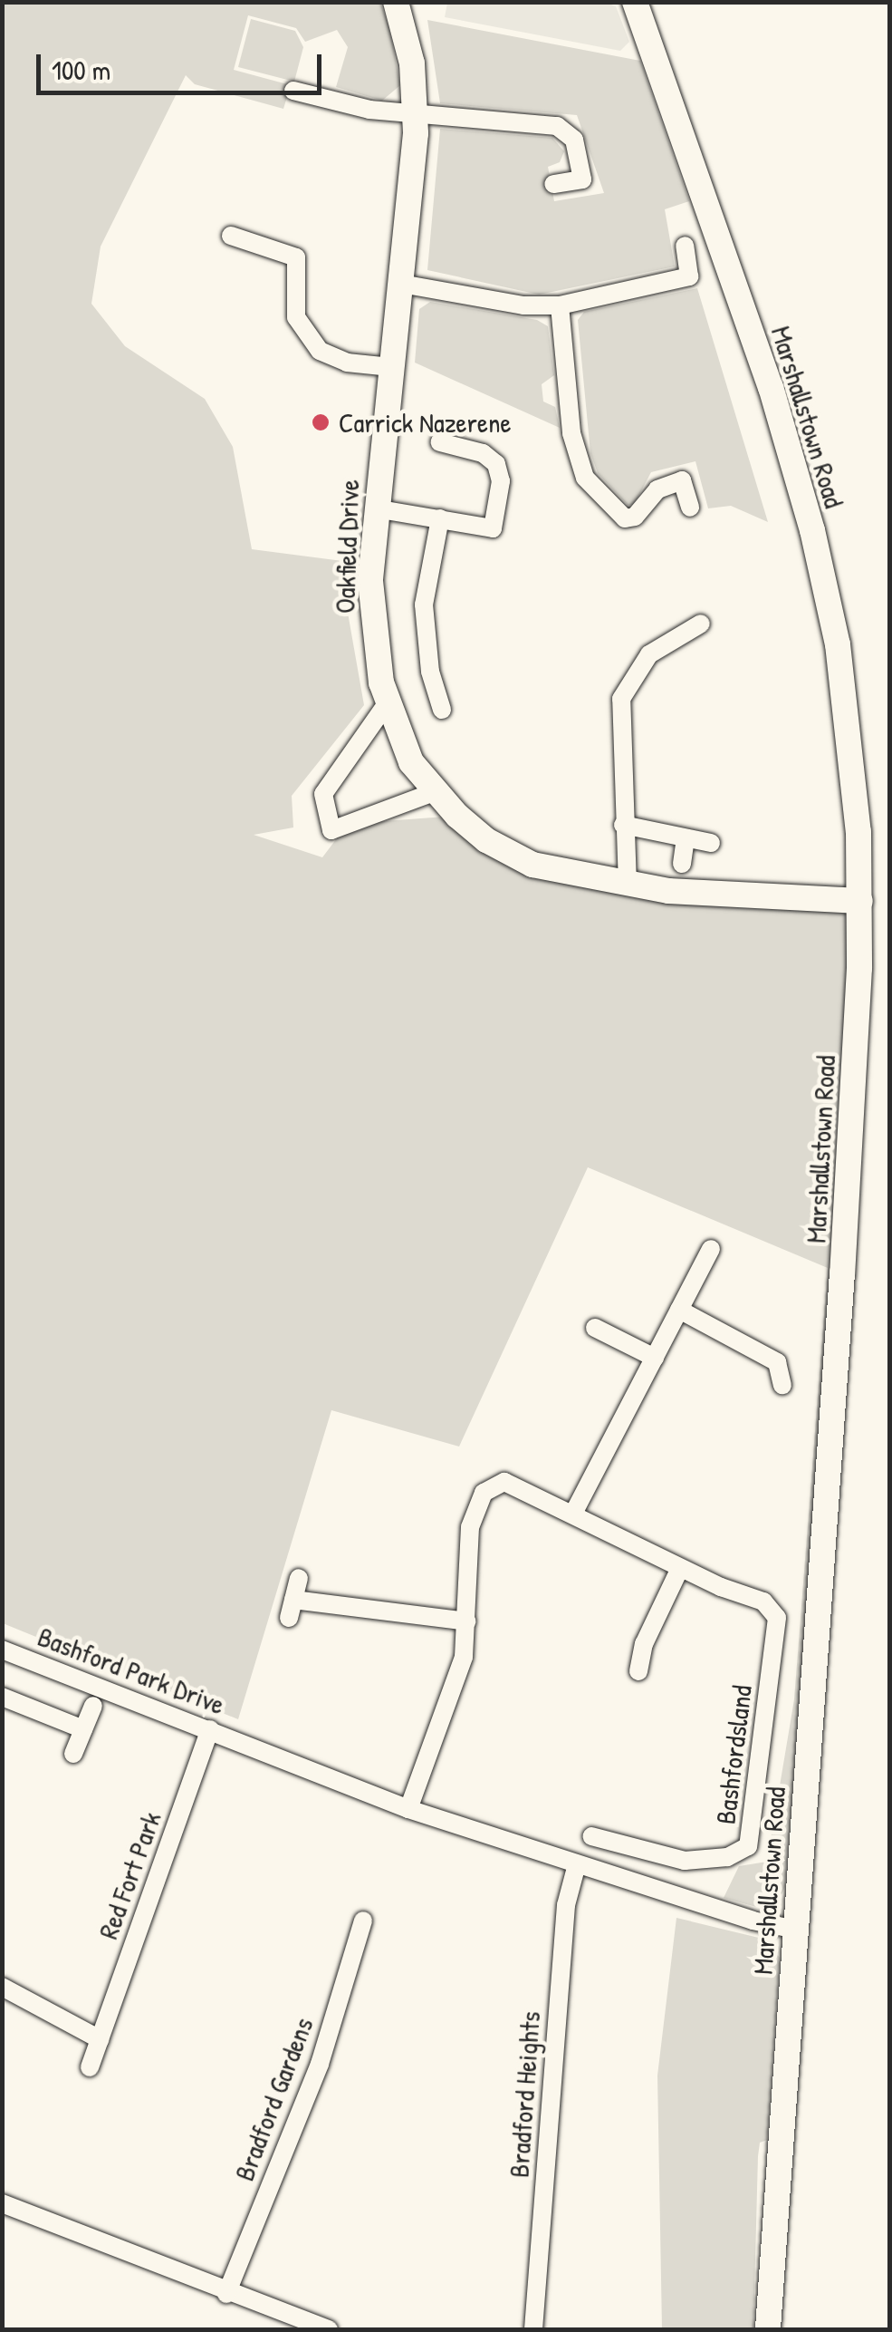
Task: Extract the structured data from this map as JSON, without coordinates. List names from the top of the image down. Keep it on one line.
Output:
{"streets":{"main road":["Marshallstown Road","Oakfield Drive"],"street":["Bashford Park Drive","Bashfordsland","Red Fort Park","Bradford Heights","Bradford Gardens"]},"crossings":[["Marshallstown Road","Oakfield Drive"],["Bashford Park Drive","Bashfordsland"],["Bashford Park Drive","Red Fort Park"]],"places":["Carrick Nazerene"],"scale_bar":"100 m"}
